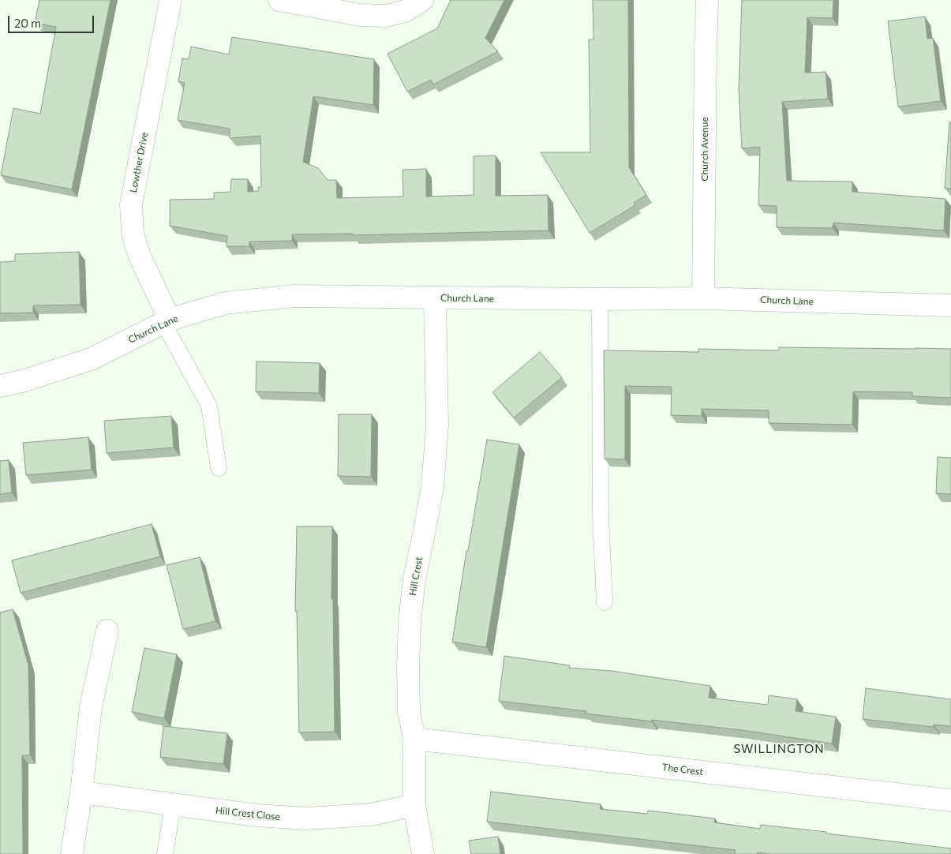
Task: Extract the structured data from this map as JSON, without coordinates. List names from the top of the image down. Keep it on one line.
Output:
{"streets":{"street":["Church Avenue","Lowther Drive","Church Lane","Hill Crest","The Crest","Hill Crest Close"]},"crossings":[["Church Avenue","Church Lane"],["Lowther Drive","Church Lane"],["Church Lane","Hill Crest"],["Hill Crest","The Crest"],["Hill Crest","Hill Crest Close"]],"districts":["SWILLINGTON"],"scale_bar":"20 m"}
